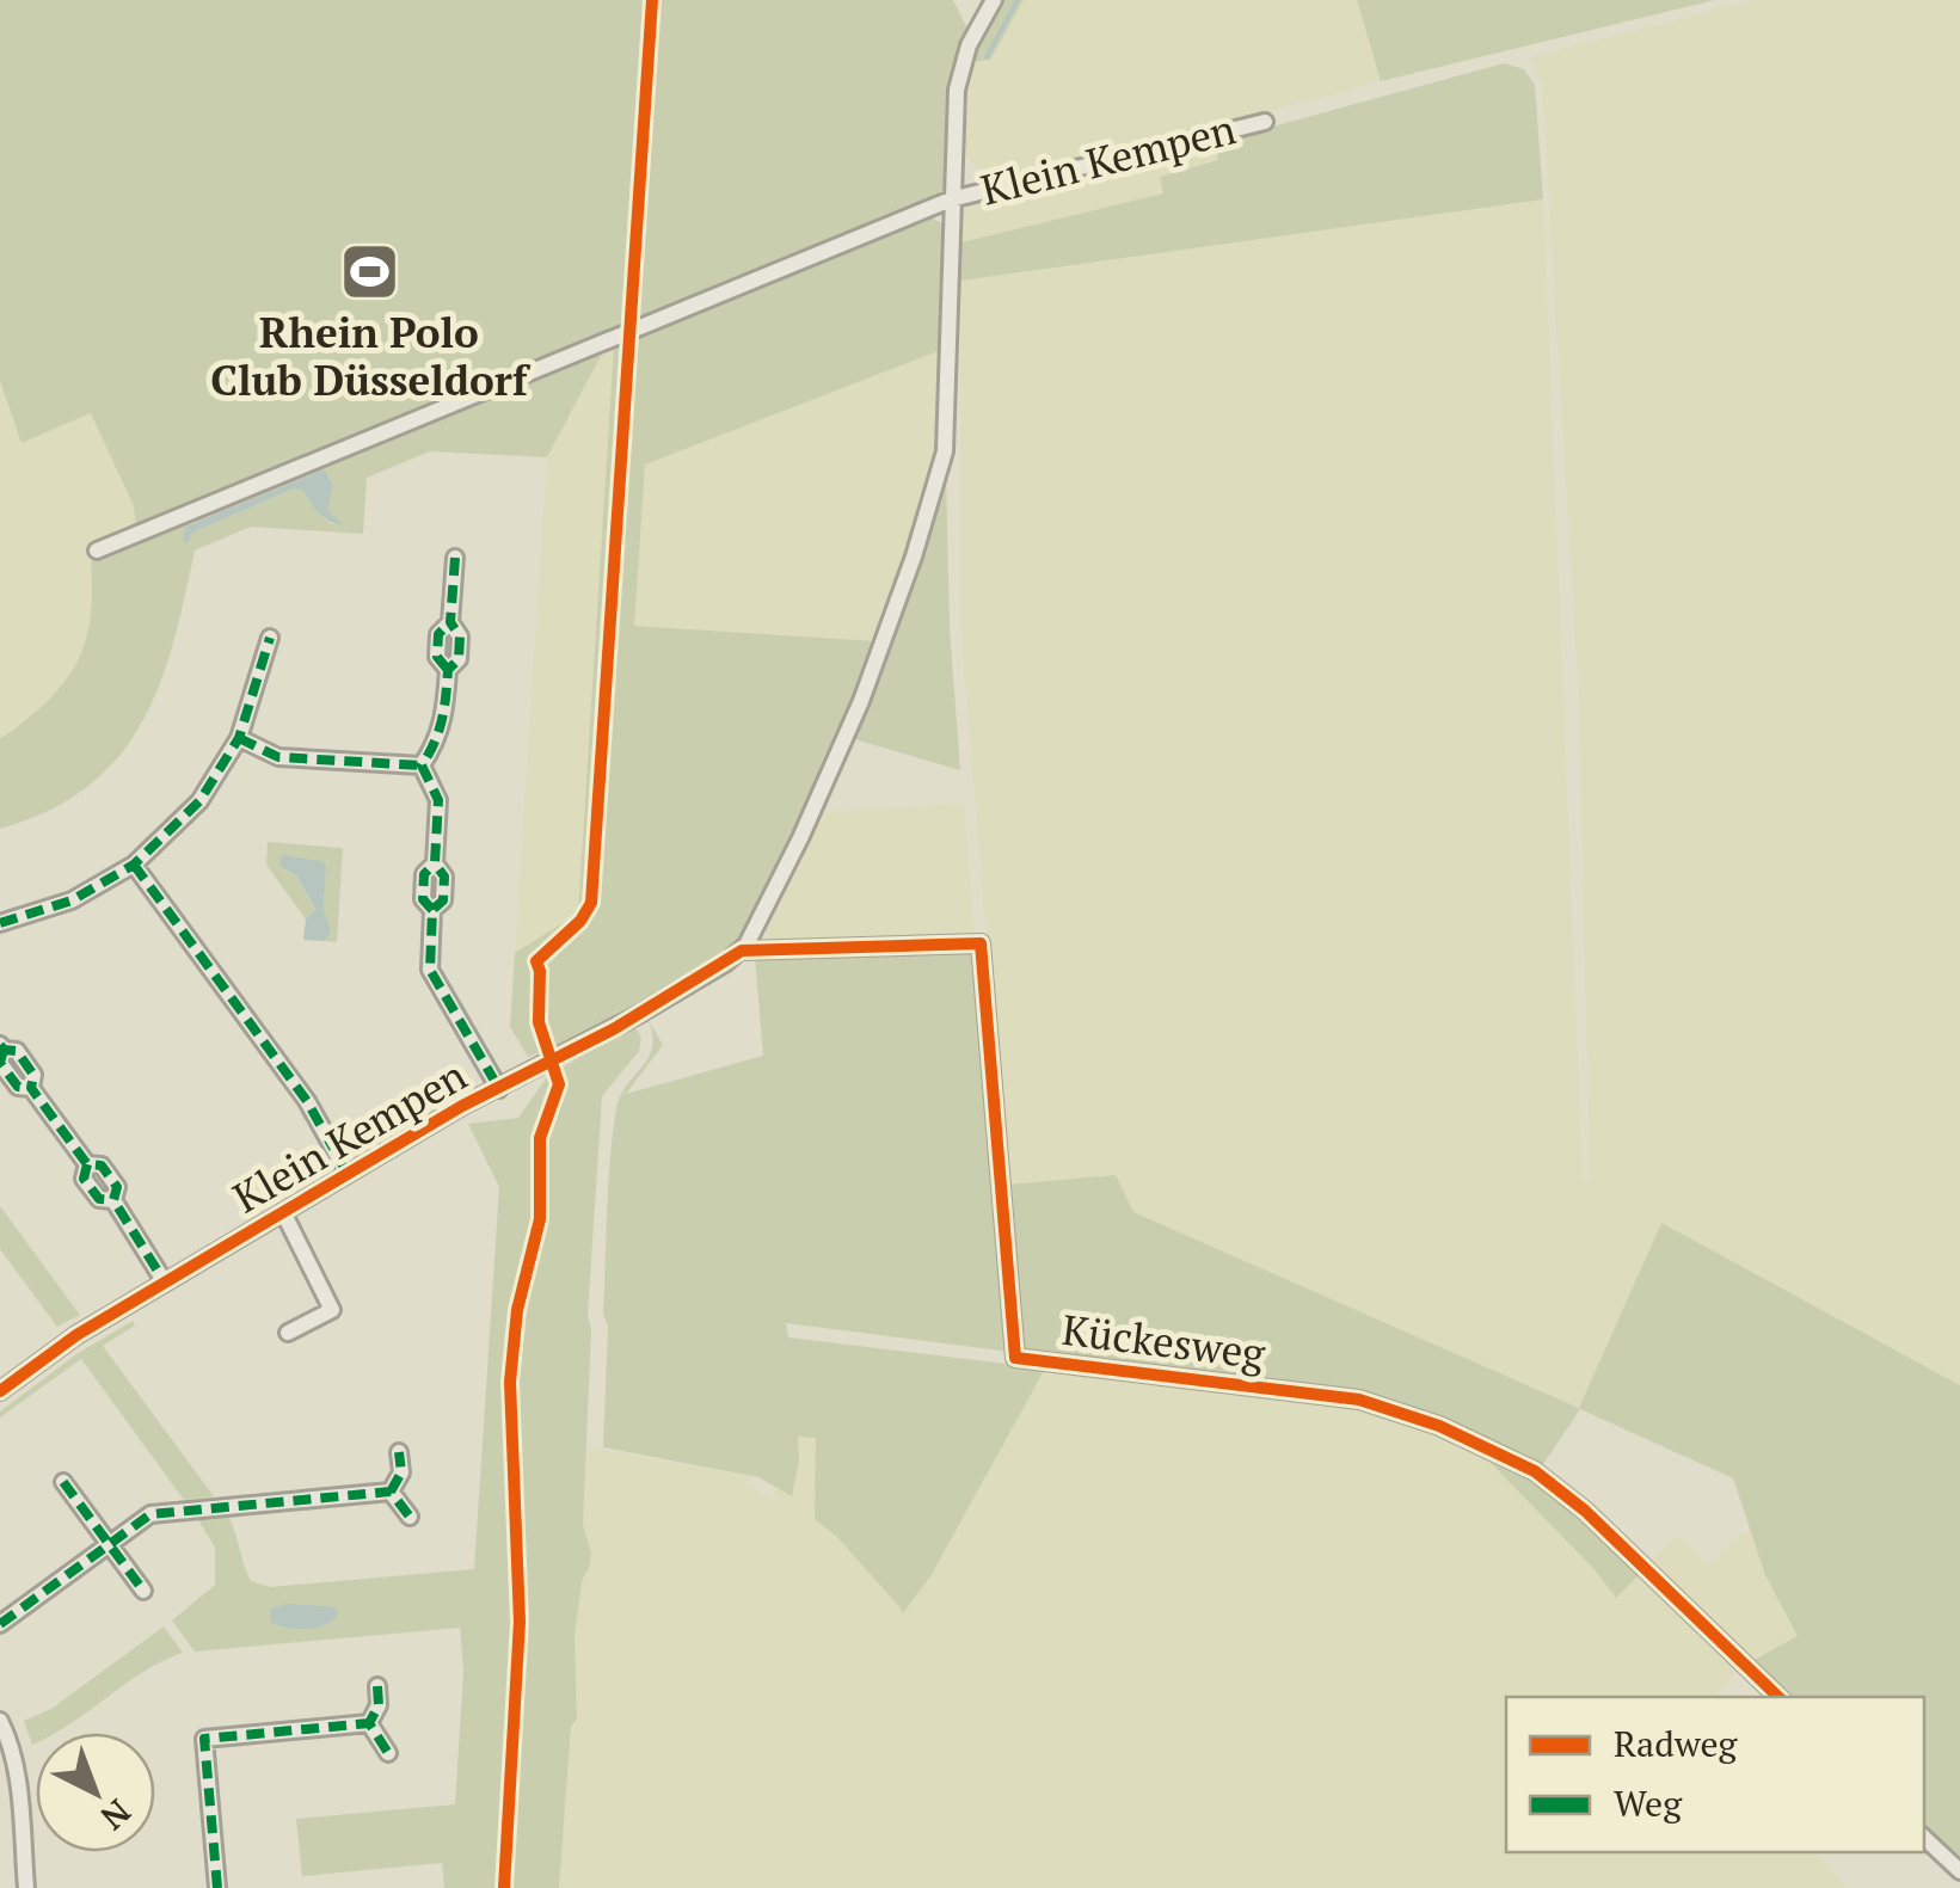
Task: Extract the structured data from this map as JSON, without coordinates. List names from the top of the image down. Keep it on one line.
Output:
{"streets":{"street":["Klein Kempen","Kückesweg"]},"crossings":[["Klein Kempen","Kückesweg"]],"places":{"sports":["Rhein Polo Club Düsseldorf"]},"legend":["Radweg","Weg"],"north":"bottom right"}
